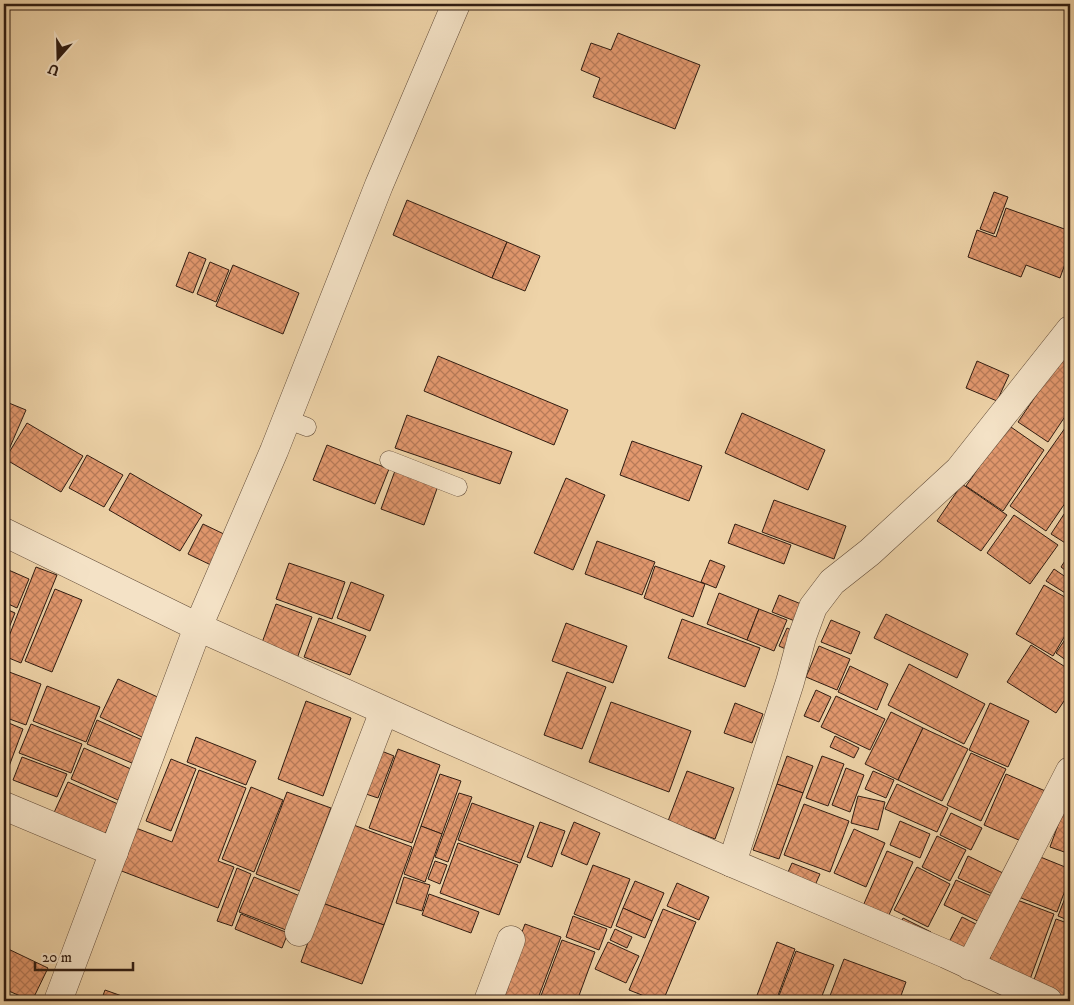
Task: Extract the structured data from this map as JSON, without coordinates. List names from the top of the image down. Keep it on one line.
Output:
{"scale_bar":"20 m","north":"bottom"}
